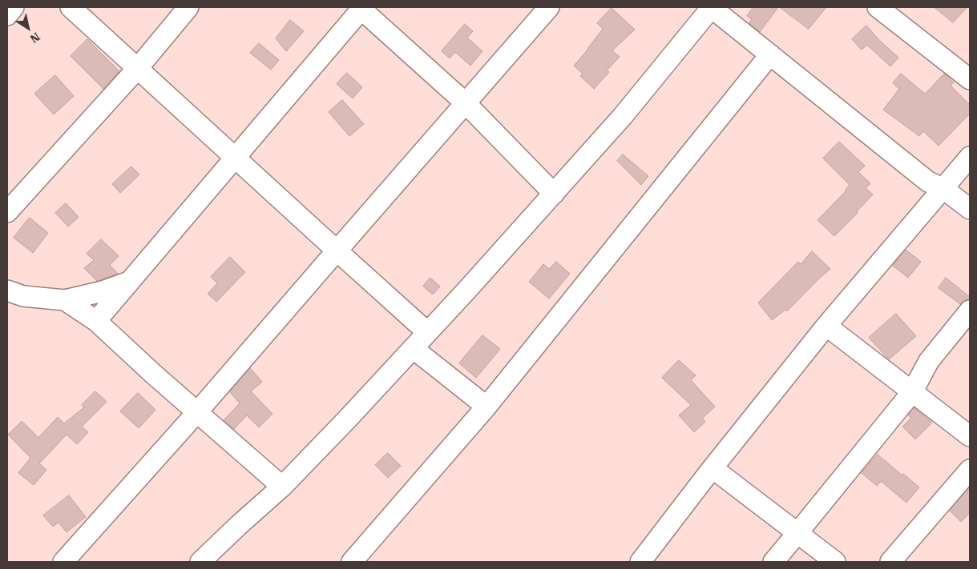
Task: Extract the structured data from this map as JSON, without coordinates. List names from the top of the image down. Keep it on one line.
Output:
{"north":"bottom right"}
